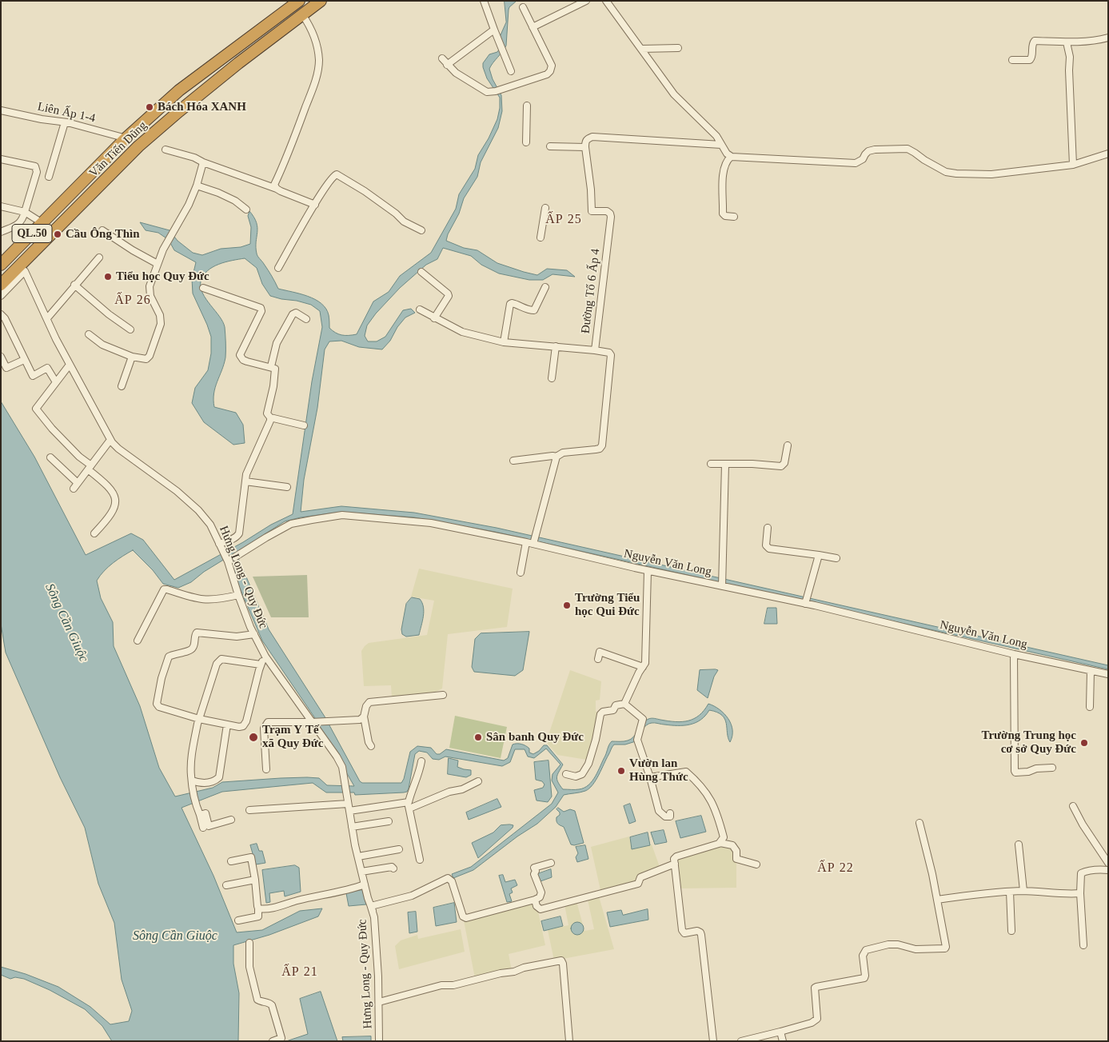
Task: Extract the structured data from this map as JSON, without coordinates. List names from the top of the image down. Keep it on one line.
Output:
{"streets":{"highway":["Văn Tiến Dũng","QL.50"],"street":["Liên Ấp 1-4","Đường Tổ 6 Ấp 4","Nguyễn Văn Long","Hưng Long - Quy Đức"]},"crossings":[["Liên Ấp 1-4","Văn Tiến Dũng"],["Nguyễn Văn Long","Hưng Long - Quy Đức"]],"districts":["ẤP 25","ẤP 26","ẤP 22","ẤP 21"],"water":["Sông Cần Giuộc"],"places":["Bách Hóa XANH","Cầu Ông Thìn","Tiểu học Quy Đức","Trường Tiểu học Qui Đức","Trạm Y Tế xã Quy Đức","Sân banh Quy Đức","Trường Trung học cơ sở Quy Đức","Vườn lan Hùng Thức"]}
